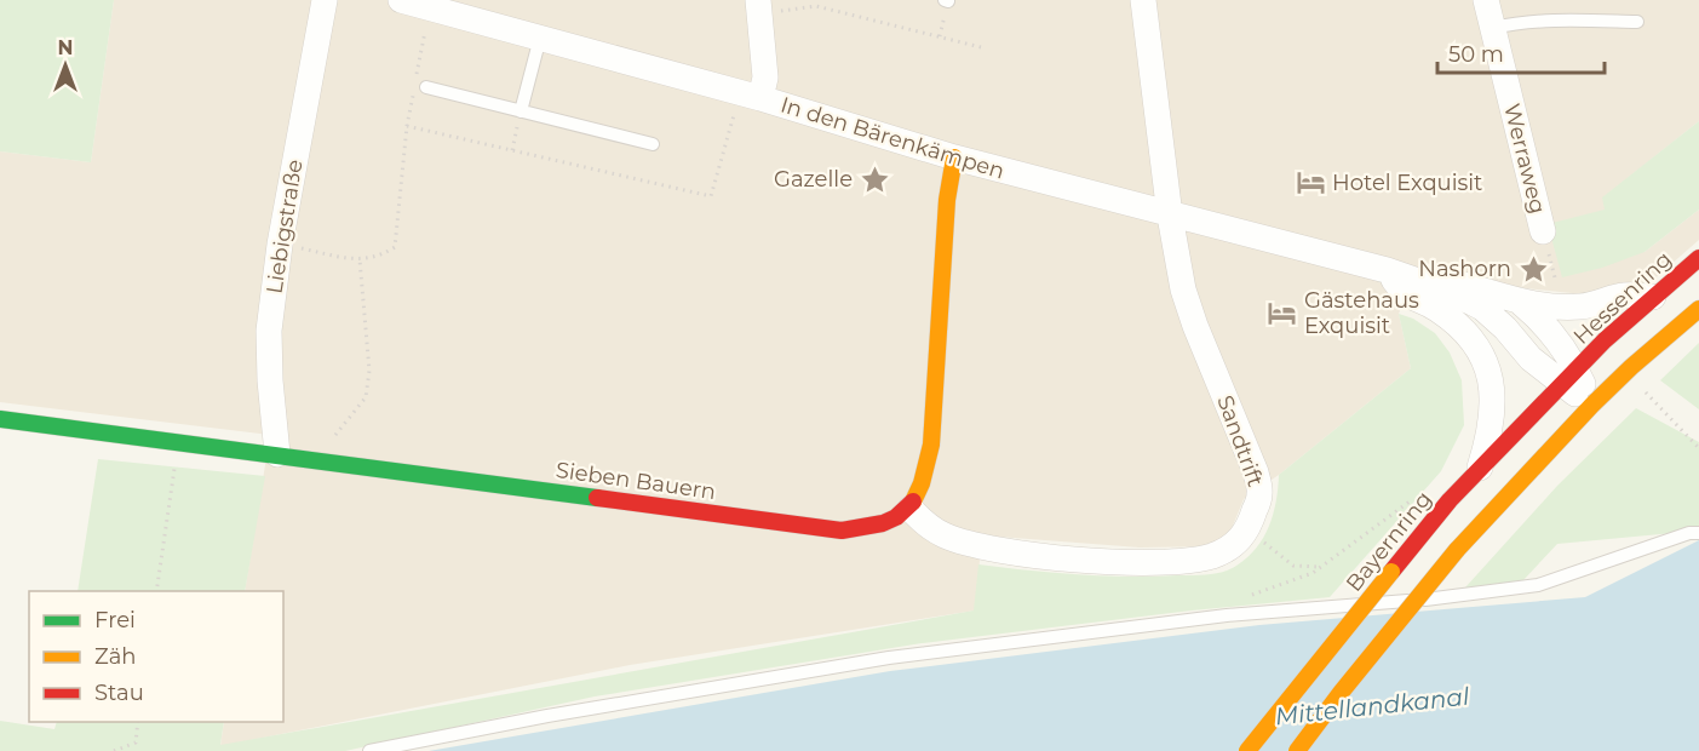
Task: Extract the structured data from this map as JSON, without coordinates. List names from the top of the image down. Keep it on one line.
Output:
{"streets":{"street":["In den Bärenkämpen","Werraweg","Liebigstraße","Hessenring","Sandtrift","Sieben Bauern","Bayernring"]},"crossings":[["In den Bärenkämpen","Hessenring"],["In den Bärenkämpen","Sandtrift"],["In den Bärenkämpen","Bayernring"],["Liebigstraße","Sieben Bauern"],["Hessenring","Bayernring"]],"water":["Mittellandkanal"],"places":{"place":["Gazelle","Nashorn"],"hotel":["Hotel Exquisit","Gästehaus Exquisit"]},"legend":["Frei","Zäh","Stau"],"scale_bar":"50 m","north":"top"}
